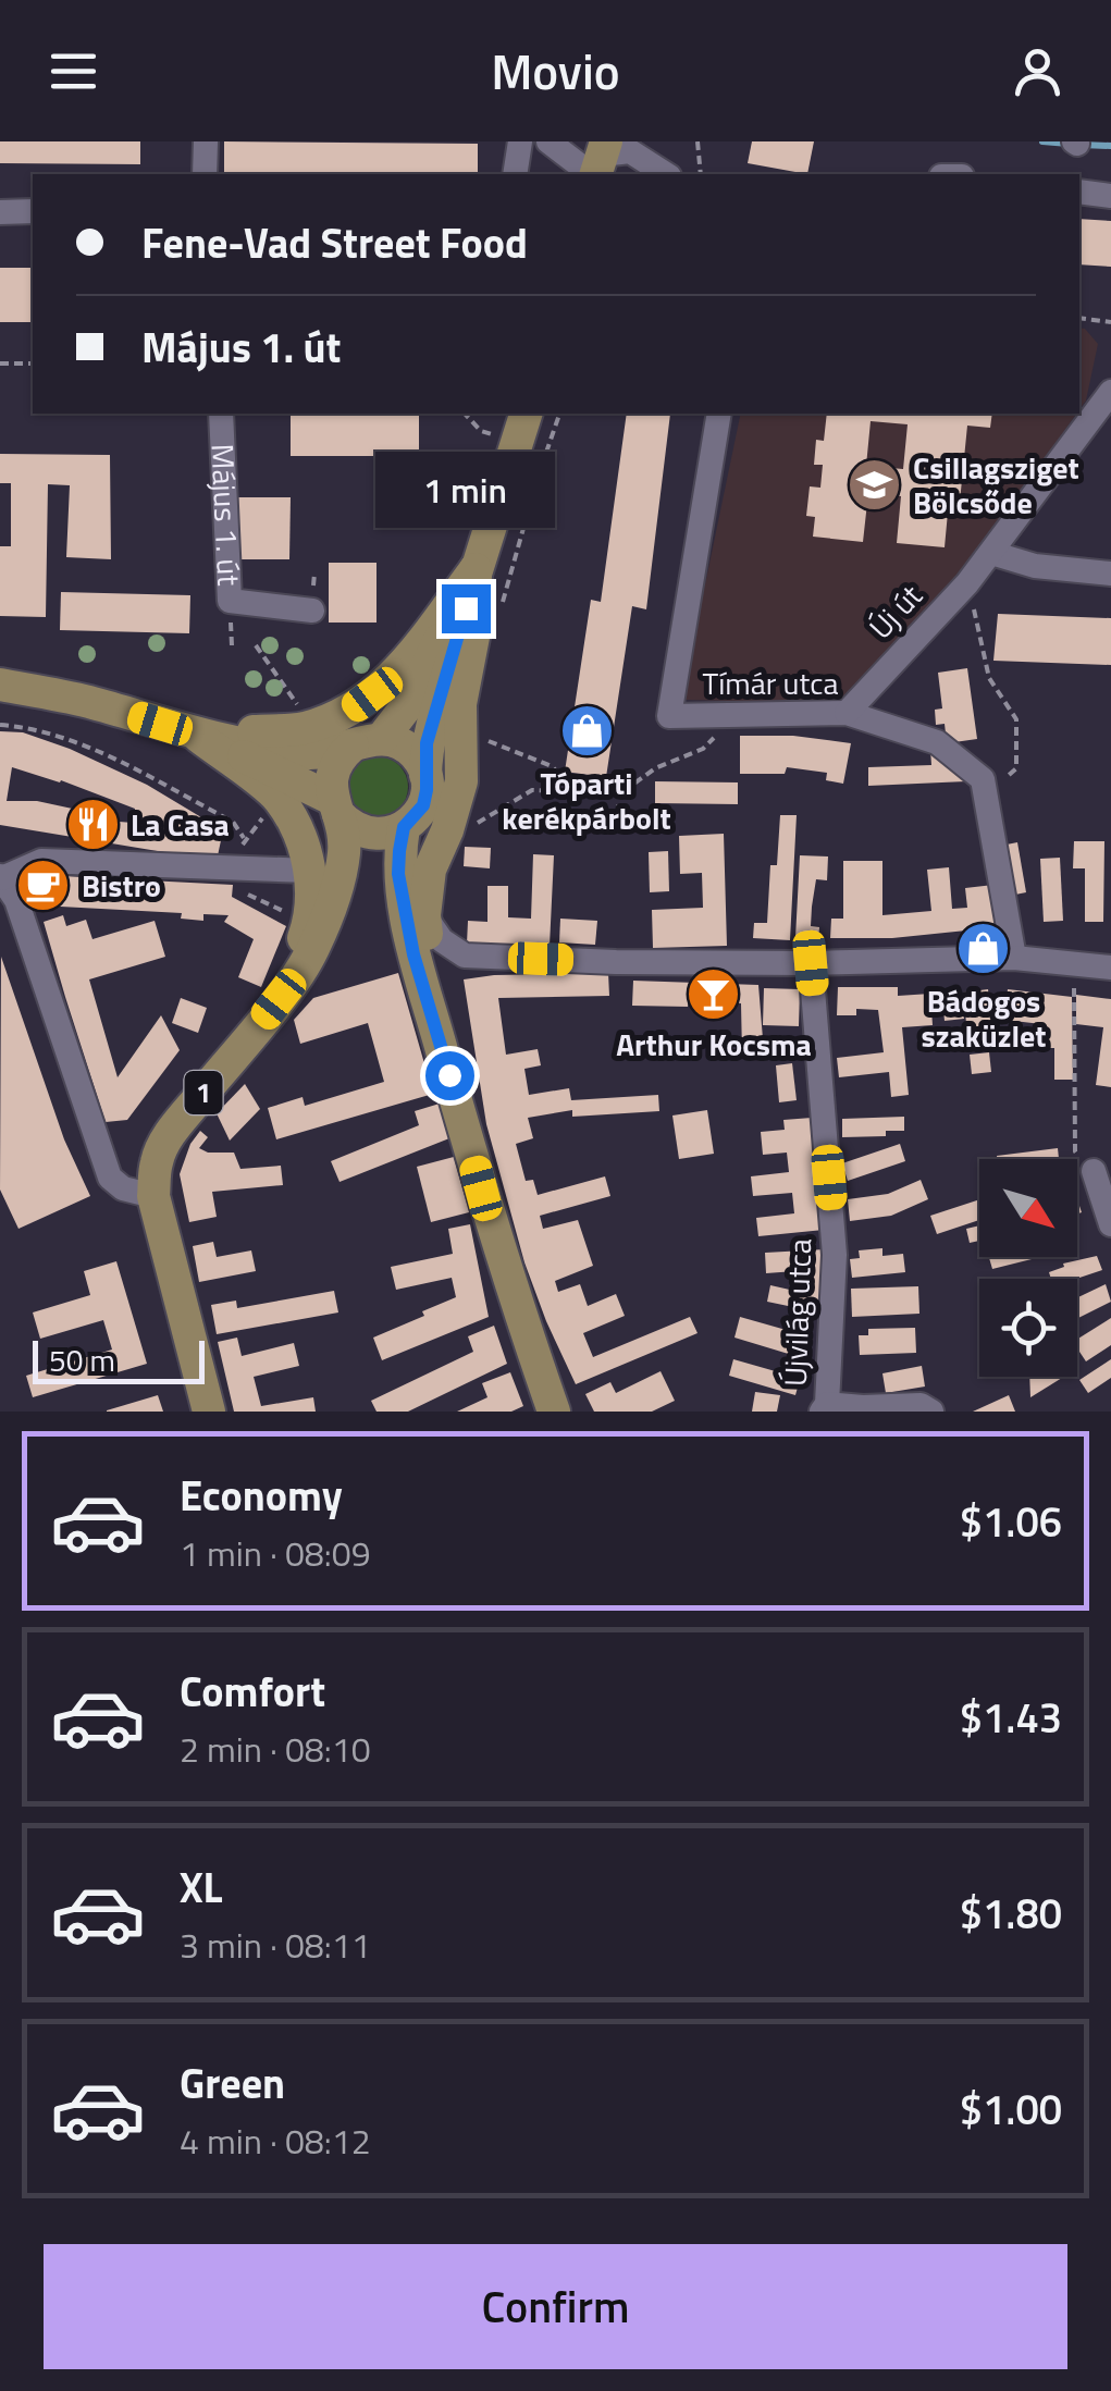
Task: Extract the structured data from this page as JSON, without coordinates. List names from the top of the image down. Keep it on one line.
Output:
{"streets":{"main road":["1"],"street":["Május 1. út","Új út","Tímár utca","Újvilág utca"]},"crossings":[["Új út","Tímár utca"]],"places":{"school or university":["Csillagsziget Bölcsőde"],"shop":["Tóparti kerékpárbolt","Bádogos szaküzlet"],"restaurant":["La Casa"],"cafe":["Bistro"],"bar":["Arthur Kocsma"]},"scale_bar":"50 m","north":"bottom right","page":{"header":"Movio","banner":["Fene-Vad Street Food","Május 1. út"],"bubble":"1 min","scale":"50 m","list":[{"name":"Economy","note":"1 min · 08:09","value":"$1.06"},{"name":"Comfort","note":"2 min · 08:10","value":"$1.43"},{"name":"XL","note":"3 min · 08:11","value":"$1.80"},{"name":"Green","note":"4 min · 08:12","value":"$1.00"}],"buttons":"Confirm"}}
